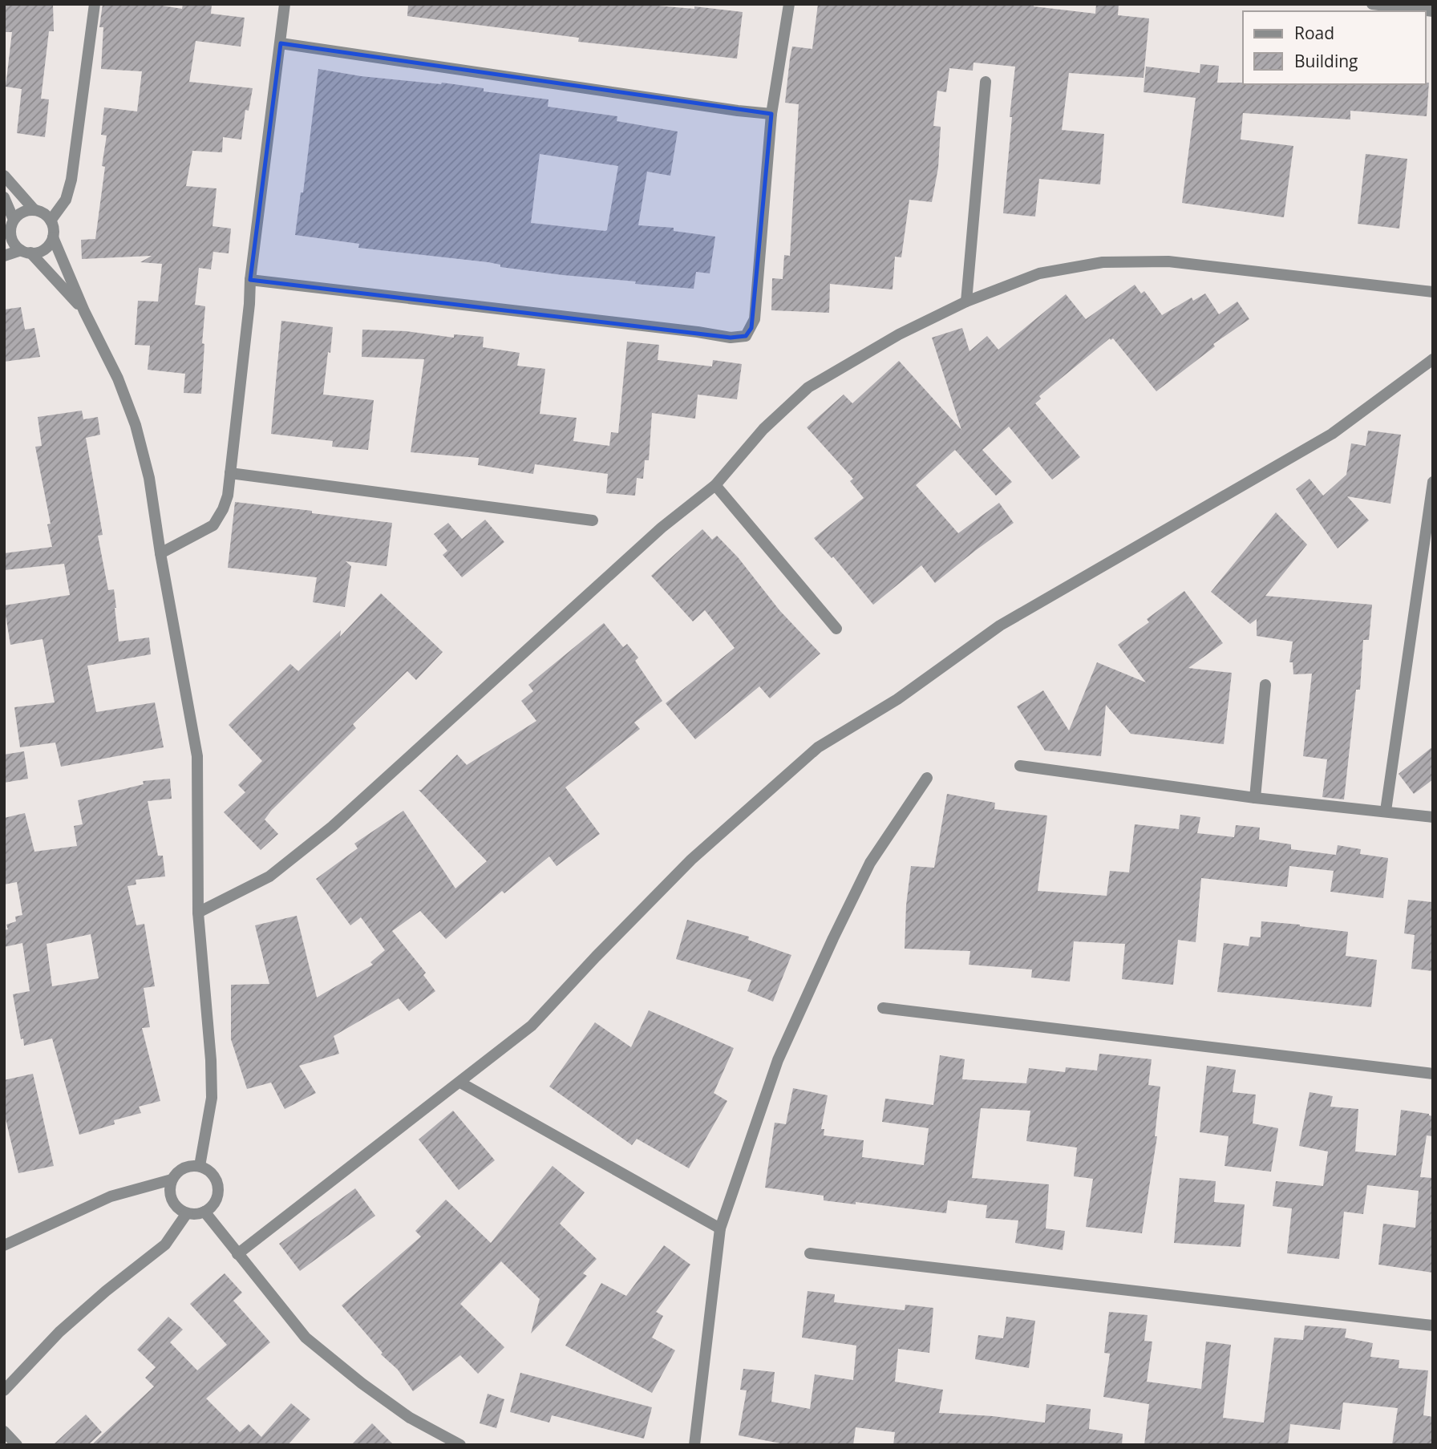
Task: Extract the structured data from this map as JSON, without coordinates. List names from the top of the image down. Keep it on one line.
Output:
{"legend":["Road","Building"]}
